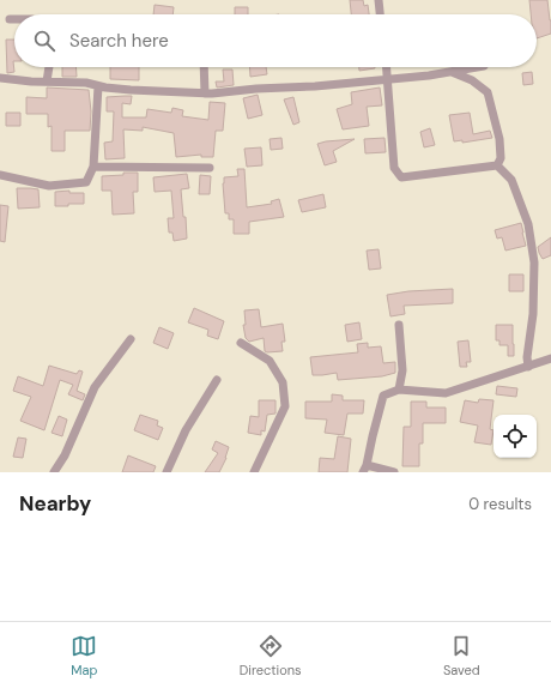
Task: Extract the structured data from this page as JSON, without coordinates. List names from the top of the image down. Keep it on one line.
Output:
{"page":{"search":"Search here","heading":["Nearby","0 results"],"nav":["Map","Directions","Saved"]}}
